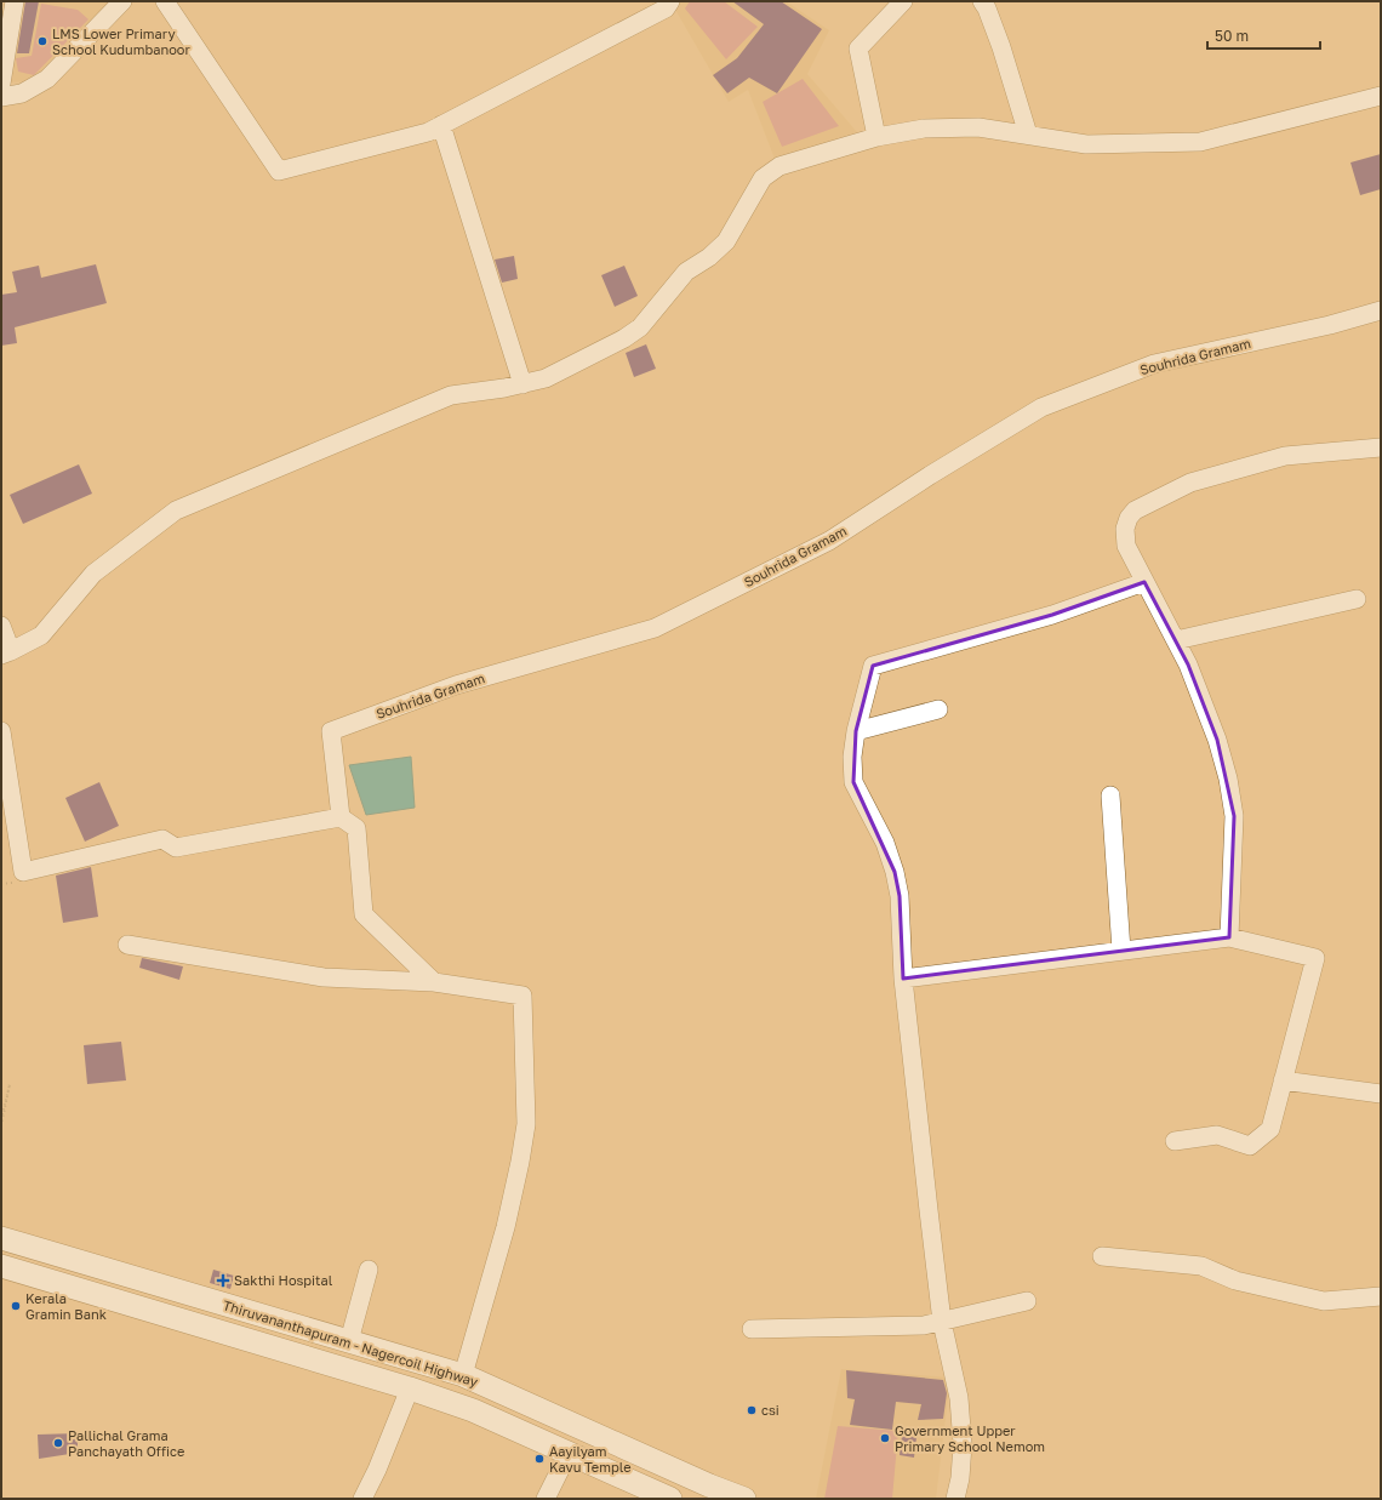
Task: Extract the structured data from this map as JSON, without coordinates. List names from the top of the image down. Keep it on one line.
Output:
{"streets":{"main road":["Thiruvananthapuram - Nagercoil Highway"],"street":["Souhrida Gramam"]},"places":{"other":["LMS Lower Primary School Kudumbanoor","Kerala Gramin Bank","csi","Government Upper Primary School Nemom","Pallichal Grama Panchayath Office","Aayilyam Kavu Temple"],"health":["Sakthi Hospital"]},"scale_bar":"50 m"}
